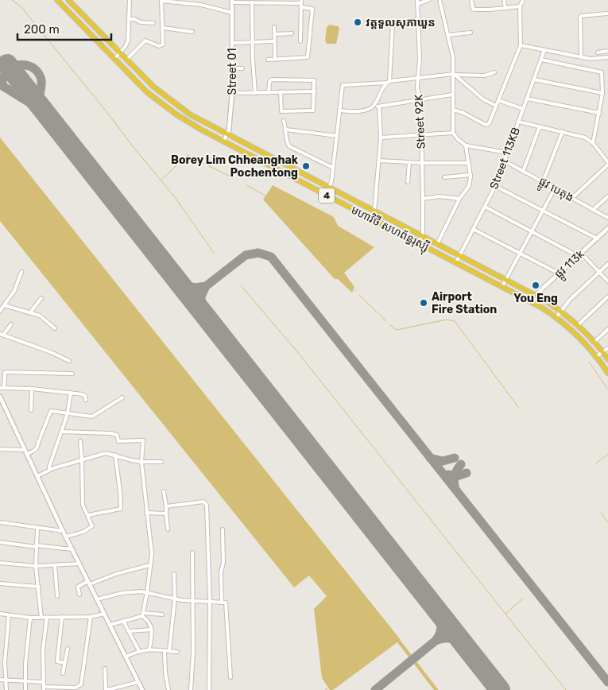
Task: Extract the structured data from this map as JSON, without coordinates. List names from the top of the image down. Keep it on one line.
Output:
{"streets":{"highway":["4","មហាវិថី សហព័ន្ធរុស្ស៊ី"],"street":["Street 01","Street 92K","Street 113KB","ផ្លូវ បេតុង","ផ្លូវ 113k"]},"crossings":[["Street 01","មហាវិថី សហព័ន្ធរុស្ស៊ី"],["Street 92K","មហាវិថី សហព័ន្ធរុស្ស៊ី"],["Street 113KB","ផ្លូវ បេតុង"],["Street 113KB","មហាវិថី សហព័ន្ធរុស្ស៊ី"],["មហាវិថី សហព័ន្ធរុស្ស៊ី","ផ្លូវ 113k"]],"places":["វត្តទួលសុភាឃួន","Borey Lim Chheanghak Pochentong","You Eng","Airport Fire Station"],"scale_bar":"200 m"}
